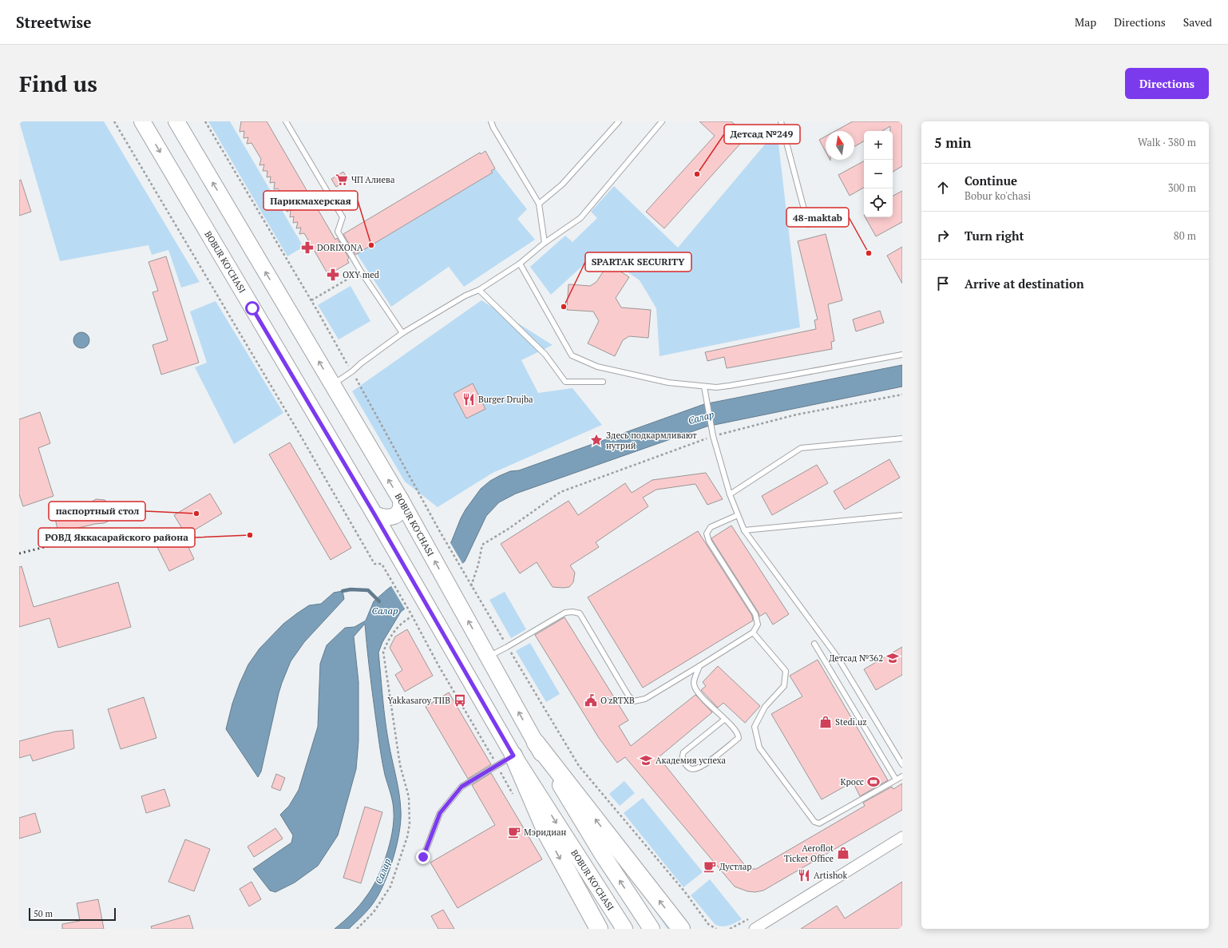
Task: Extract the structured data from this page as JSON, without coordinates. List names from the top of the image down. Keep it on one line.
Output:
{"streets":{"main road":["BOBUR KO'CHASI"]},"water":["Салар"],"places":{"other":["Детсад №249","Парикмахерская","48-maktab","SPARTAK SECURITY","паспортный стол","РОВД Яккасарайского района"],"supermarket":["ЧП Алиева"],"pharmacy":["DORIXONA","OXY med"],"restaurant":["Burger Drujba","Artishok"],"place":["Здесь подкармливают нутрий"],"school or university":["Детсад №362","Академия успеха"],"bus stop":["Yakkasaroy TIIB"],"public building":["O'zRTXB"],"shop":["Stedi.uz","Aeroflot Ticket Office"],"sports":["Кросс"],"cafe":["Мэридиан","Дустлар"]},"scale_bar":"50 m","north":"top","page":{"header":"Streetwise","nav":["Map","Directions","Saved"],"buttons":"Directions","title":"Find us","heading":["5 min","Walk · 380 m"],"map_buttons":["+","−"],"list":[["Continue","Bobur ko'chasi","300 m"],["Turn right","80 m"],"Arrive at destination"],"scale":"50 m"}}
